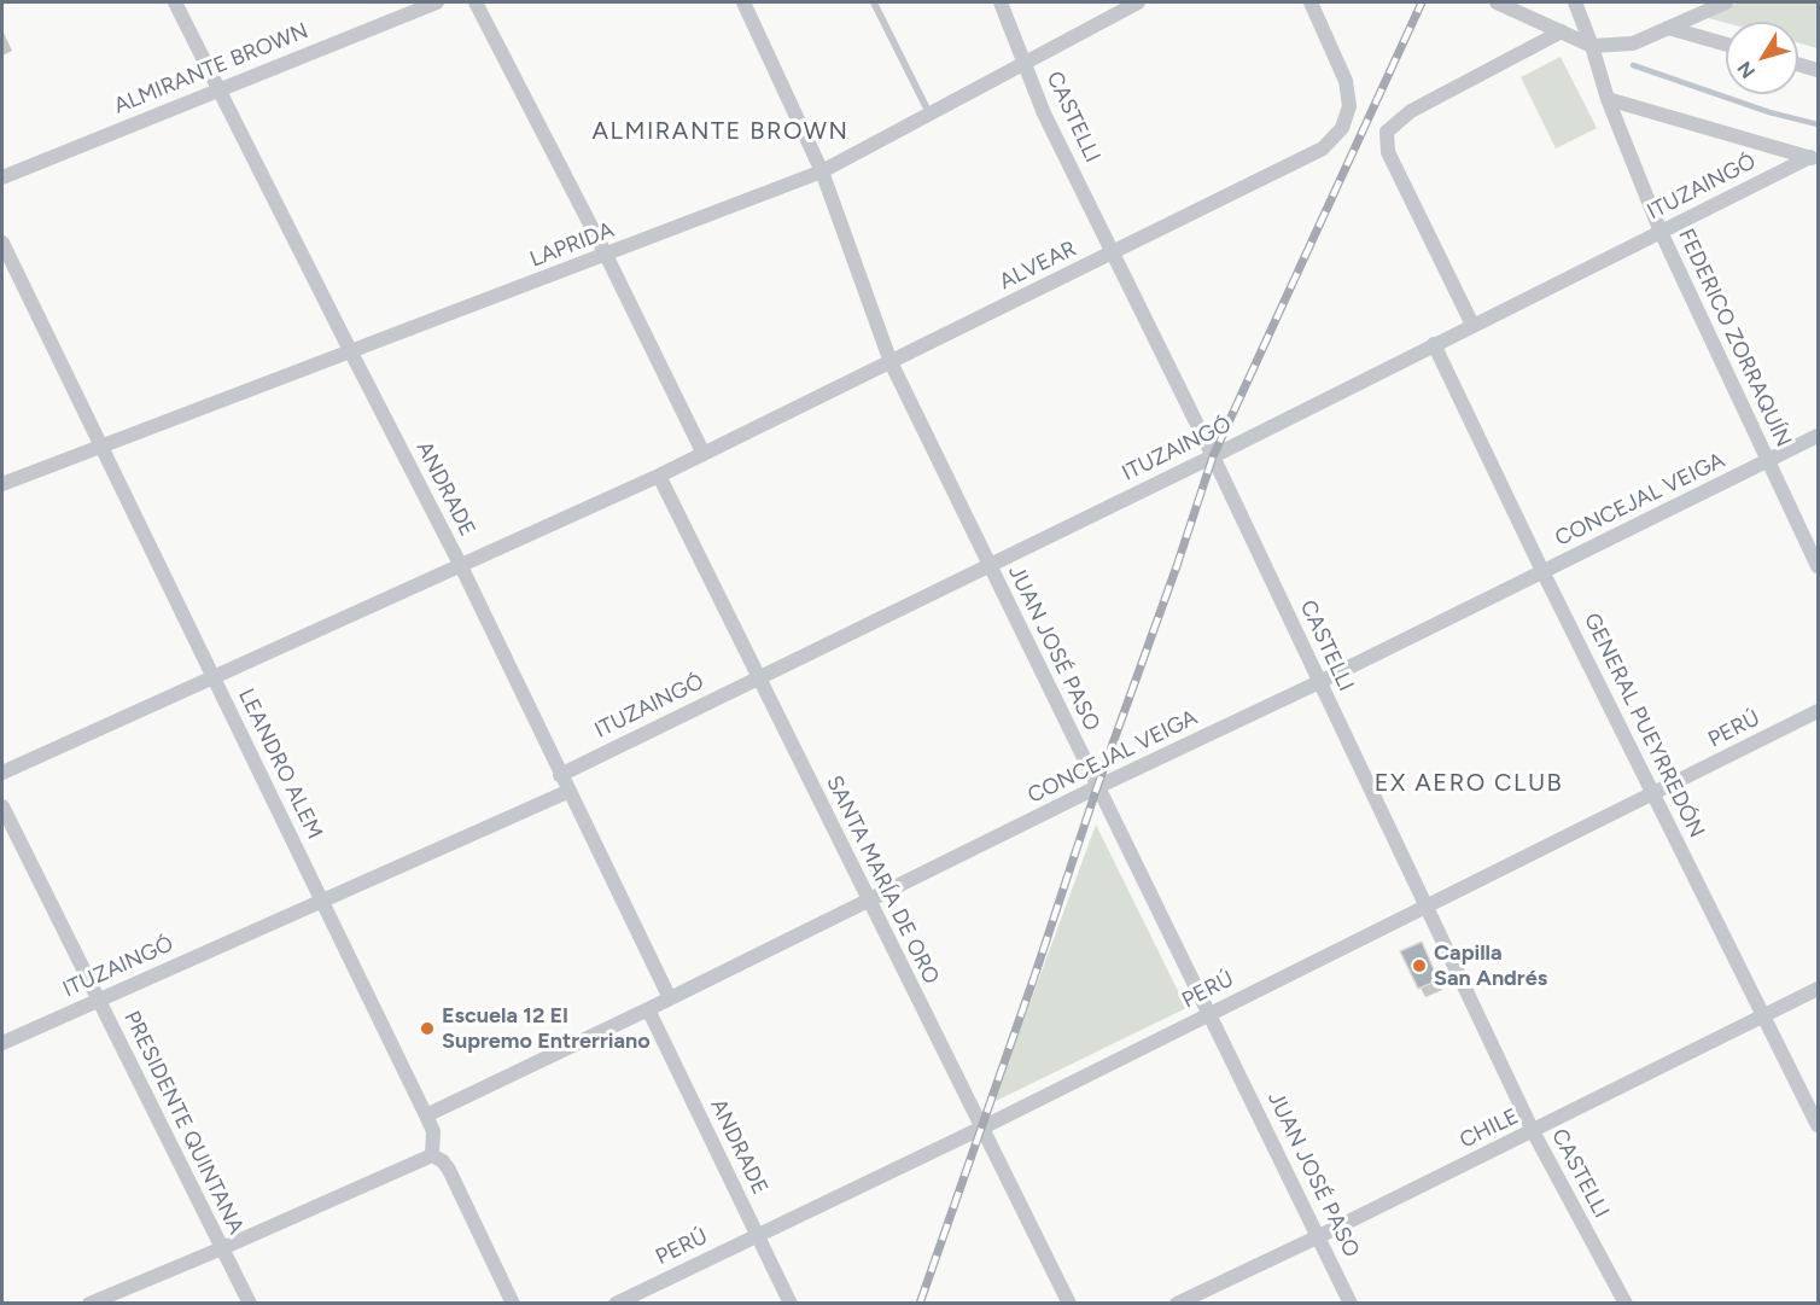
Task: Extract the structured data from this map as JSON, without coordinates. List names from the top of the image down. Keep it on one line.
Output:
{"streets":{"street":["ALMIRANTE BROWN","CASTELLI","ITUZAINGÓ","LAPRIDA","ALVEAR","FEDERICO ZORRAQUÍN","ANDRADE","CONCEJAL VEIGA","JUAN JOSÉ PASO","GENERAL PUEYRREDÓN","PERÚ","LEANDRO ALEM","SANTA MARÍA DE ORO","PRESIDENTE QUINTANA","CHILE"]},"crossings":[["ALMIRANTE BROWN","ANDRADE"],["CASTELLI","ITUZAINGÓ"],["CASTELLI","LAPRIDA"],["CASTELLI","ALVEAR"],["CASTELLI","CONCEJAL VEIGA"],["CASTELLI","PERÚ"],["CASTELLI","CHILE"],["ITUZAINGÓ","FEDERICO ZORRAQUÍN"],["ITUZAINGÓ","ANDRADE"],["ITUZAINGÓ","JUAN JOSÉ PASO"],["ITUZAINGÓ","GENERAL PUEYRREDÓN"],["ITUZAINGÓ","LEANDRO ALEM"],["ITUZAINGÓ","SANTA MARÍA DE ORO"],["ITUZAINGÓ","PRESIDENTE QUINTANA"],["LAPRIDA","ANDRADE"],["LAPRIDA","JUAN JOSÉ PASO"],["LAPRIDA","LEANDRO ALEM"],["ALVEAR","ANDRADE"],["ALVEAR","JUAN JOSÉ PASO"],["ALVEAR","LEANDRO ALEM"],["ALVEAR","SANTA MARÍA DE ORO"],["FEDERICO ZORRAQUÍN","CONCEJAL VEIGA"],["ANDRADE","CONCEJAL VEIGA"],["ANDRADE","PERÚ"],["CONCEJAL VEIGA","JUAN JOSÉ PASO"],["CONCEJAL VEIGA","GENERAL PUEYRREDÓN"],["CONCEJAL VEIGA","LEANDRO ALEM"],["CONCEJAL VEIGA","SANTA MARÍA DE ORO"],["JUAN JOSÉ PASO","PERÚ"],["JUAN JOSÉ PASO","CHILE"],["GENERAL PUEYRREDÓN","PERÚ"],["GENERAL PUEYRREDÓN","CHILE"],["PERÚ","SANTA MARÍA DE ORO"]],"districts":["ALMIRANTE BROWN","EX AERO CLUB"],"places":["Capilla San Andrés","Escuela 12 El Supremo Entrerriano"],"north":"bottom left"}
